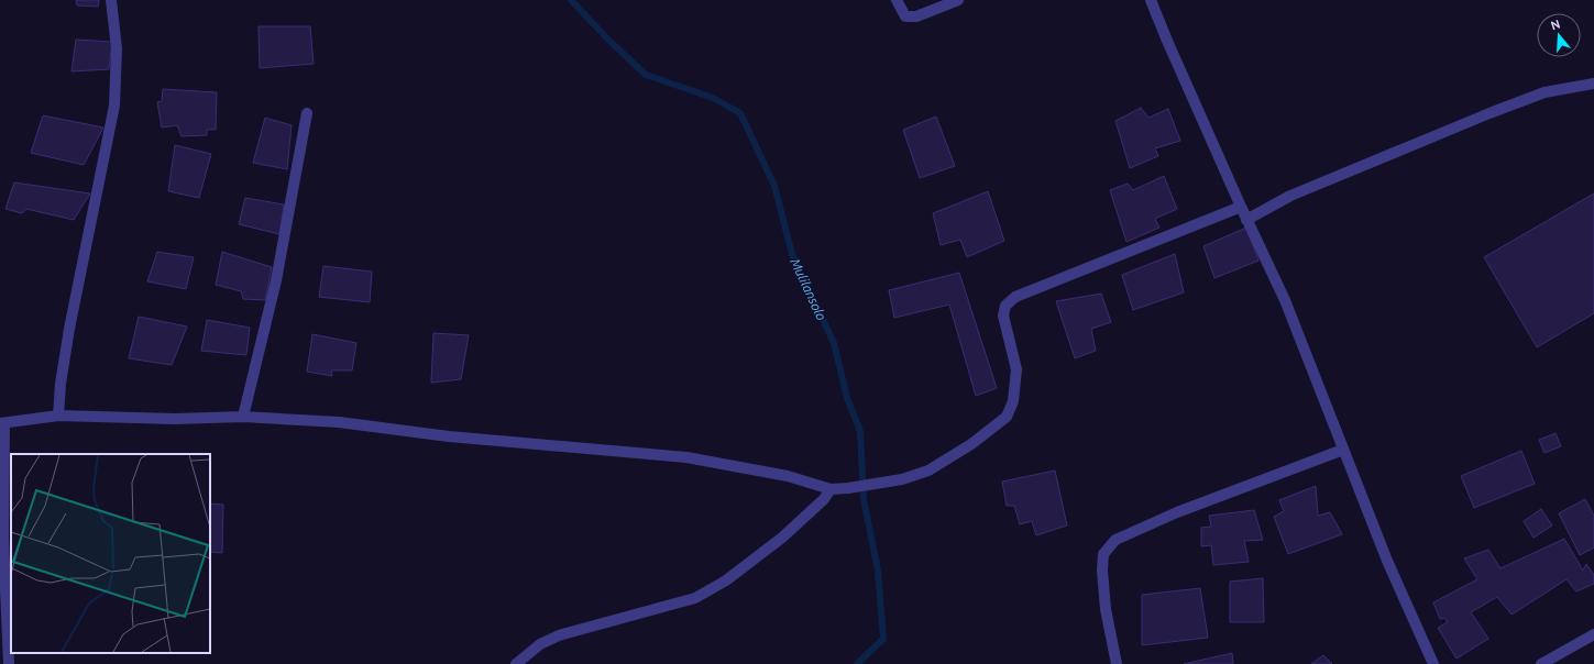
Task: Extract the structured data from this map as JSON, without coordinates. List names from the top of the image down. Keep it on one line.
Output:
{"water":["Mulilansolo"],"north":"top"}
